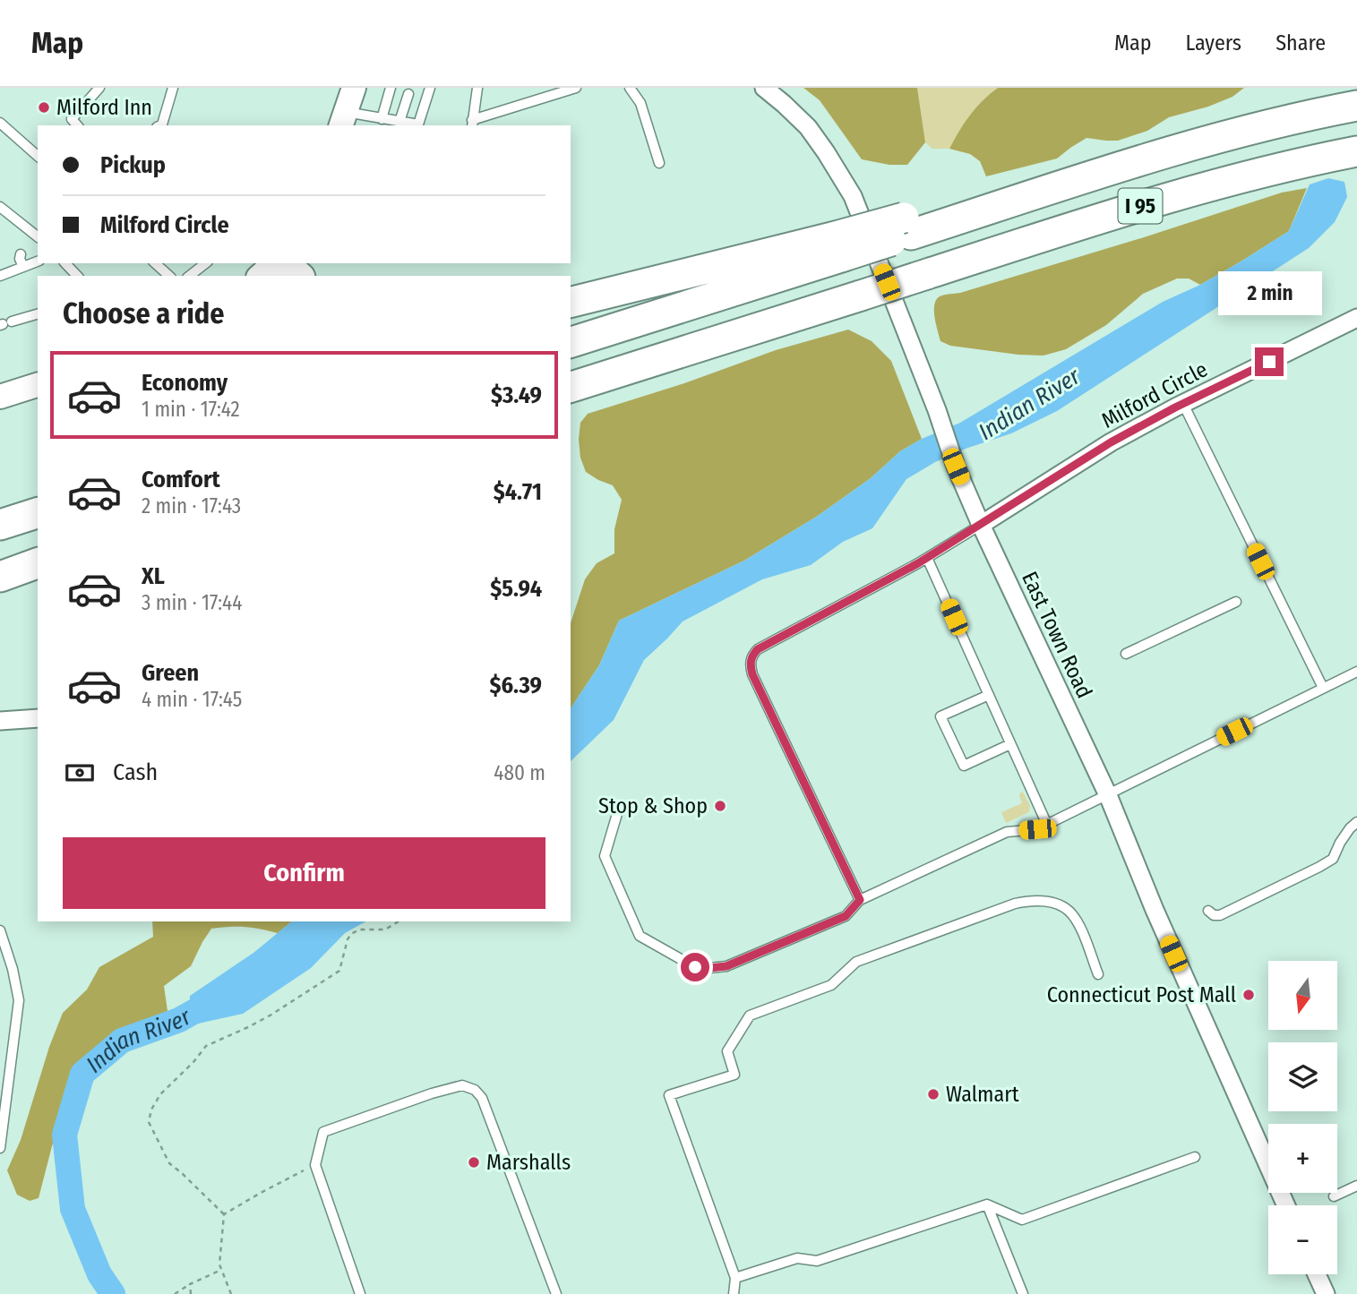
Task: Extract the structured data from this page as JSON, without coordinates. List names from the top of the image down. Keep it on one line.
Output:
{"streets":{"highway":["I 95"],"street":["Milford Circle","East Town Road"]},"crossings":[["Milford Circle","East Town Road"]],"water":["Indian River"],"places":["Milford Inn","Stop & Shop","Connecticut Post Mall","Walmart","Marshalls"],"north":"bottom","page":{"header":"Map","nav":["Map","Layers","Share"],"banner":["Pickup","Milford Circle"],"bubble":"2 min","heading":"Choose a ride","list":[{"name":"Economy","note":"1 min · 17:42","value":"$3.49"},{"name":"Comfort","note":"2 min · 17:43","value":"$4.71"},{"name":"XL","note":"3 min · 17:44","value":"$5.94"},{"name":"Green","note":"4 min · 17:45","value":"$6.39"}],"pay":["Cash","480 m"],"buttons":"Confirm","map_buttons":["+","−"]}}
